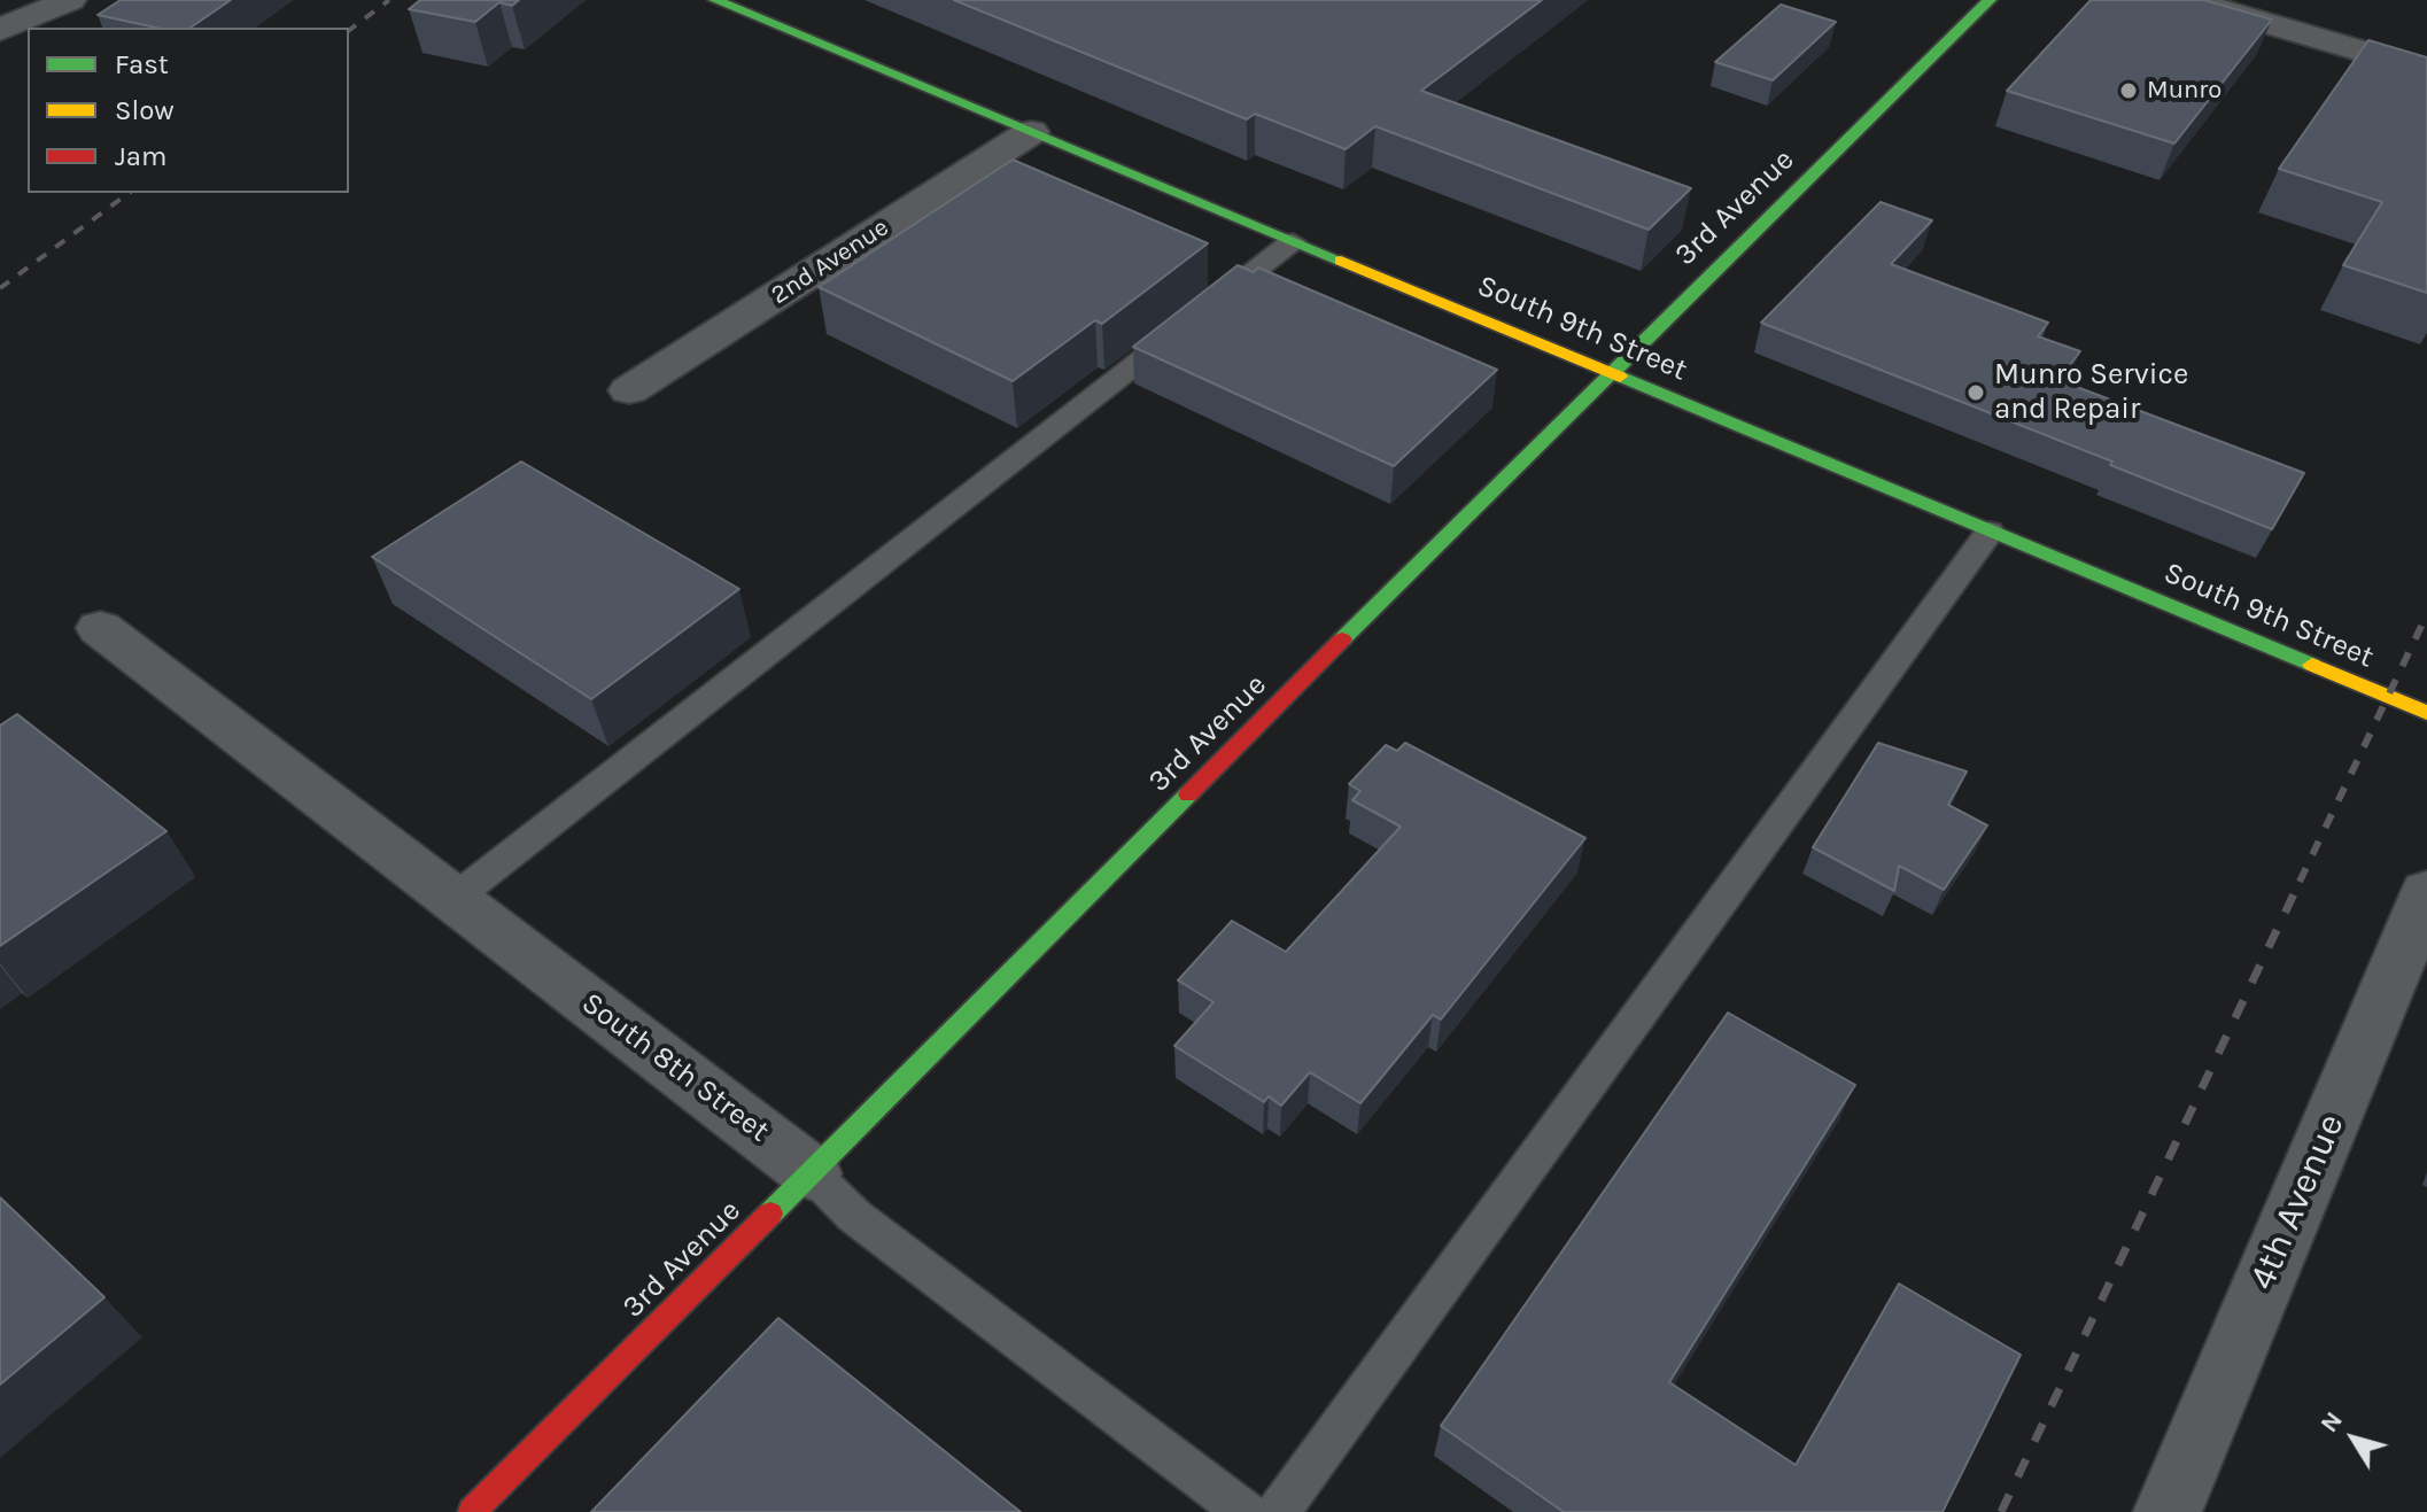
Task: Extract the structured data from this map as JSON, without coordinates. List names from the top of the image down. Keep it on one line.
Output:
{"streets":{"street":["3rd Avenue","2nd Avenue","South 9th Street","South 8th Street","4th Avenue"]},"crossings":[["3rd Avenue","South 9th Street"],["3rd Avenue","South 8th Street"],["2nd Avenue","South 9th Street"]],"places":["Munro","Munro Service and Repair"],"legend":["Fast","Slow","Jam"],"north":"top left"}
